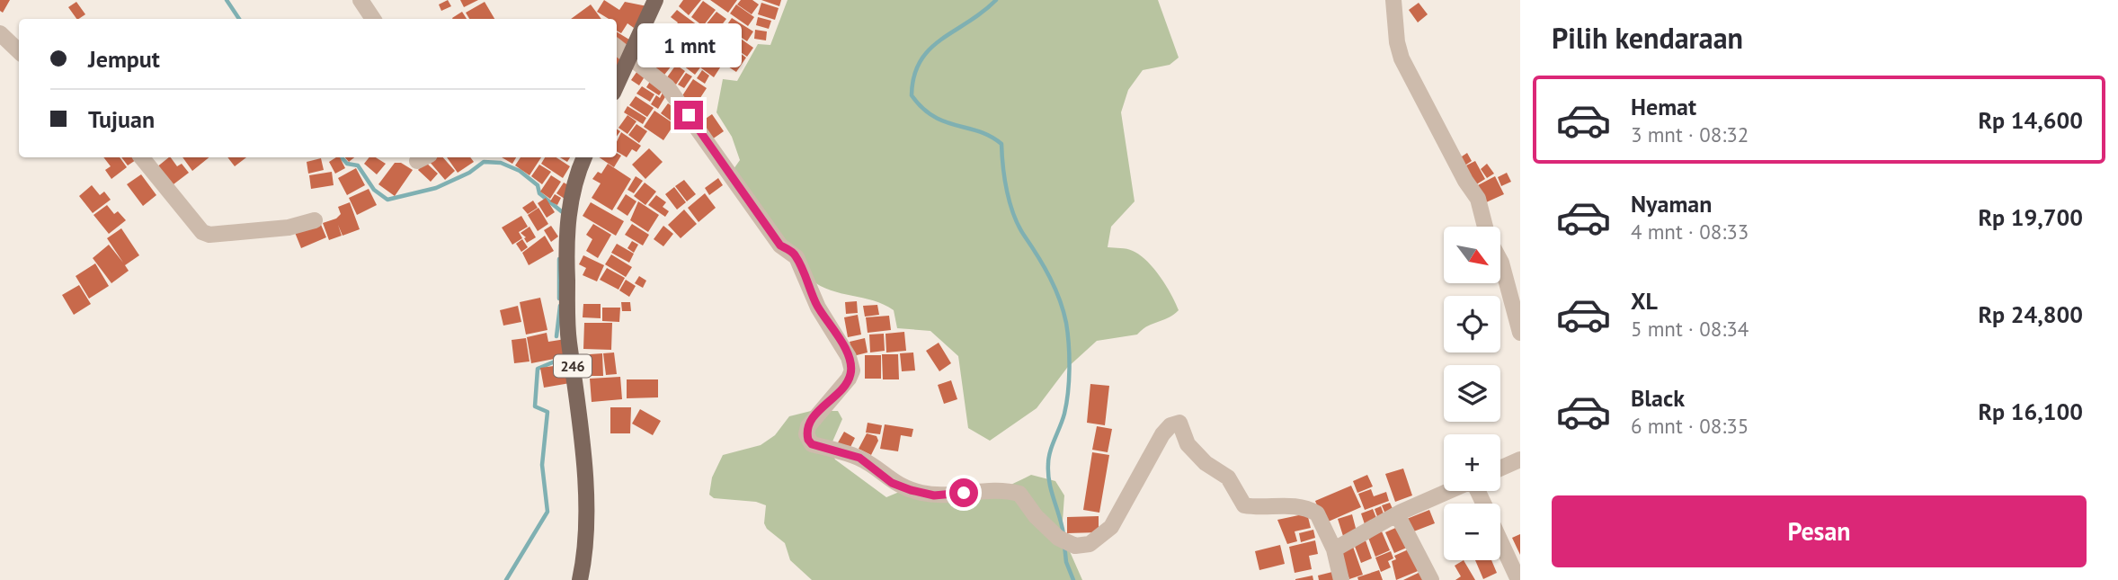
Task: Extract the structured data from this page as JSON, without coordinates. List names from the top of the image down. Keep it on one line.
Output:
{"streets":{"main road":["246"]},"north":"bottom right","page":{"heading":"Pilih kendaraan","banner":["Jemput","Tujuan"],"bubble":"1 mnt","list":[{"name":"Hemat","note":"3 mnt · 08:32","value":"Rp 14,600"},{"name":"Nyaman","note":"4 mnt · 08:33","value":"Rp 19,700"},{"name":"XL","note":"5 mnt · 08:34","value":"Rp 24,800"},{"name":"Black","note":"6 mnt · 08:35","value":"Rp 16,100"}],"map_buttons":["+","−"],"buttons":"Pesan"}}
